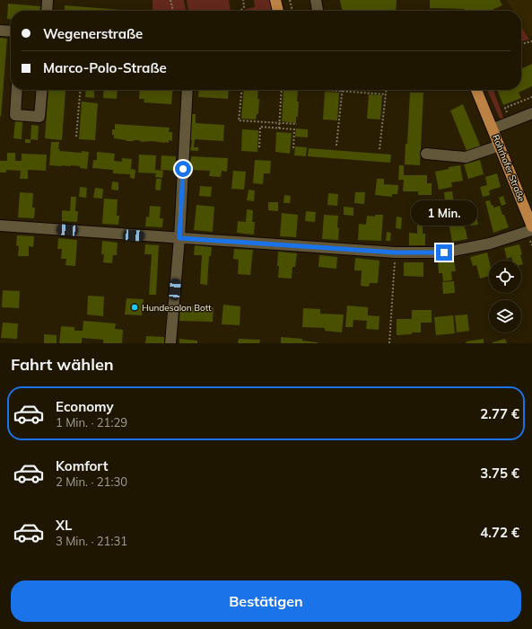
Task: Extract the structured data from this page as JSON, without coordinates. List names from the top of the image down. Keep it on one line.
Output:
{"streets":{"main road":["Rohrhofer Straße"]},"places":["Hundesalon Bott"],"page":{"banner":["Wegenerstraße","Marco-Polo-Straße"],"bubble":"1 Min.","heading":"Fahrt wählen","list":[{"name":"Economy","note":"1 Min. · 21:29","value":"2.77 €"},{"name":"Komfort","note":"2 Min. · 21:30","value":"3.75 €"},{"name":"XL","note":"3 Min. · 21:31","value":"4.72 €"}],"buttons":"Bestätigen"}}
